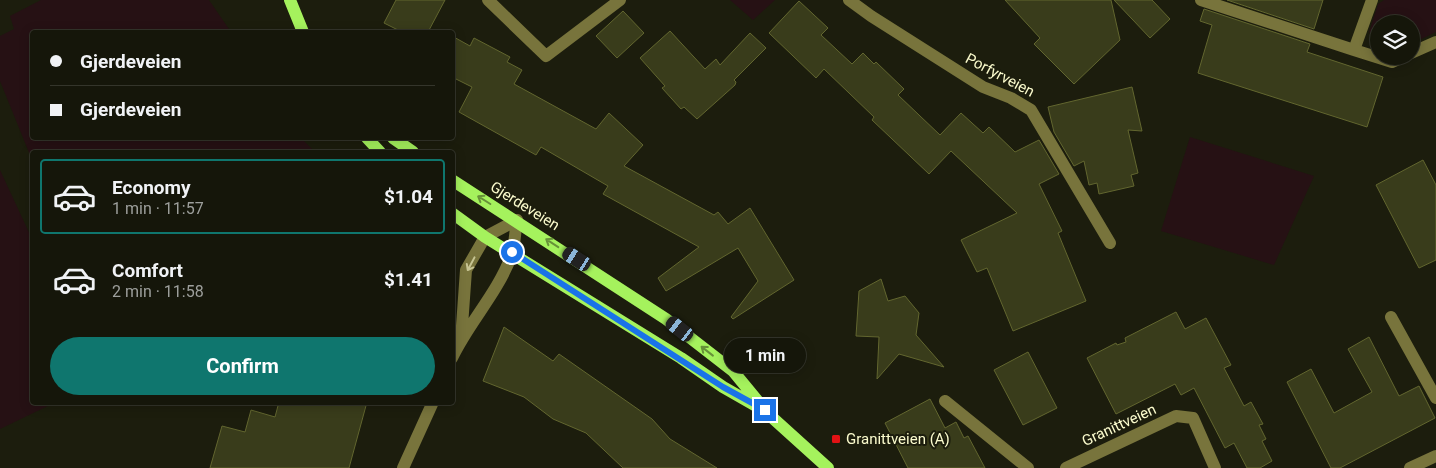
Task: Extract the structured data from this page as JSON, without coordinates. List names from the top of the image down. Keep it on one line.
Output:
{"streets":{"main road":["Gjerdeveien"],"street":["Porfyrveien","Granittveien"]},"places":{"transit":["Granittveien (A)"]},"page":{"banner":["Gjerdeveien","Gjerdeveien"],"list":[{"name":"Economy","note":"1 min · 11:57","value":"$1.04"},{"name":"Comfort","note":"2 min · 11:58","value":"$1.41"}],"buttons":"Confirm","bubble":"1 min"}}
